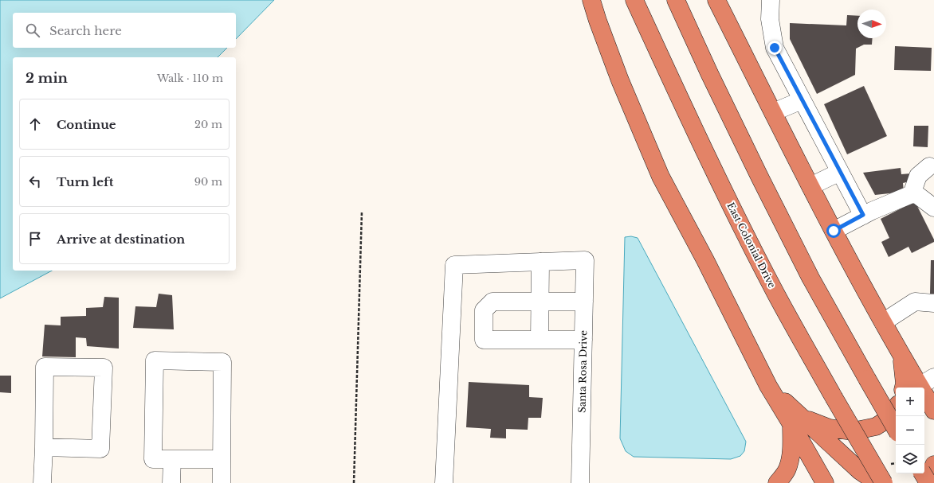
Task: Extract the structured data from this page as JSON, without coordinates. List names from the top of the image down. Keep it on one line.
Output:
{"streets":{"highway":["East Colonial Drive"],"street":["Santa Rosa Drive"]},"north":"right","page":{"search":"Search here","heading":["2 min","Walk · 110 m"],"list":[["Continue","20 m"],["Turn left","90 m"],"Arrive at destination"],"map_buttons":["+","−"]}}
